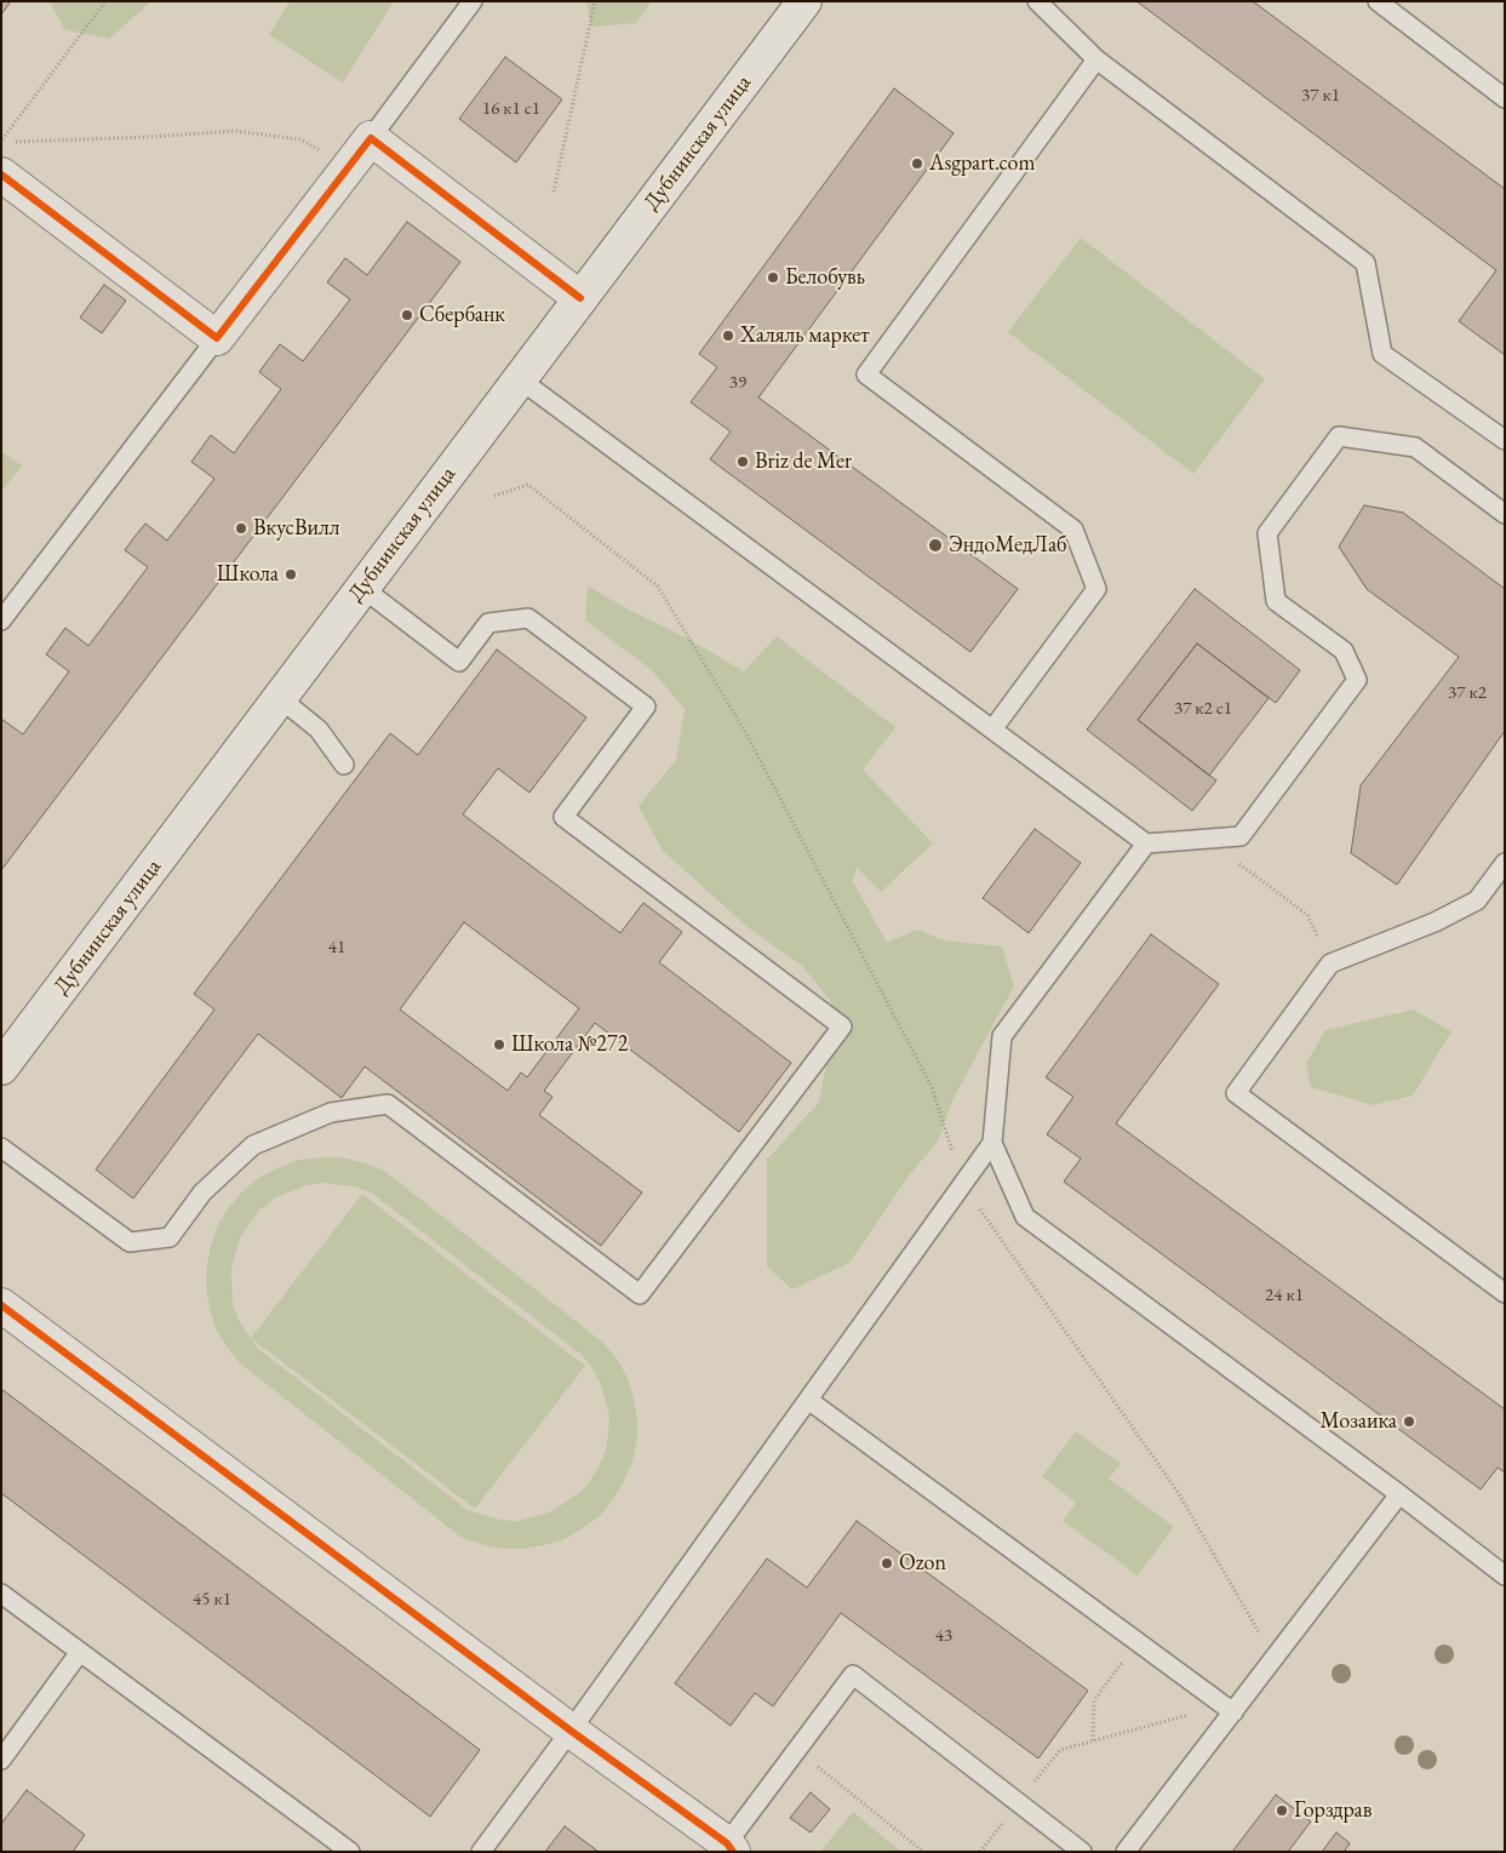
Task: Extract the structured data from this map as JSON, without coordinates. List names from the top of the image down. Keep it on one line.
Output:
{"streets":{"street":["Дубнинская улица"]},"places":["Asgpart.com","Белобувь","Сбербанк","Халяль маркет","Briz de Mer","ВкусВилл","ЭндоМедЛаб","Школа","Школа №272","Мозаика","Ozon","Горздрав"],"house_numbers":["37 к1","16 к1 с1","39","37 к2","37 к2 с1","41","24 к1","45 к1","43"]}
